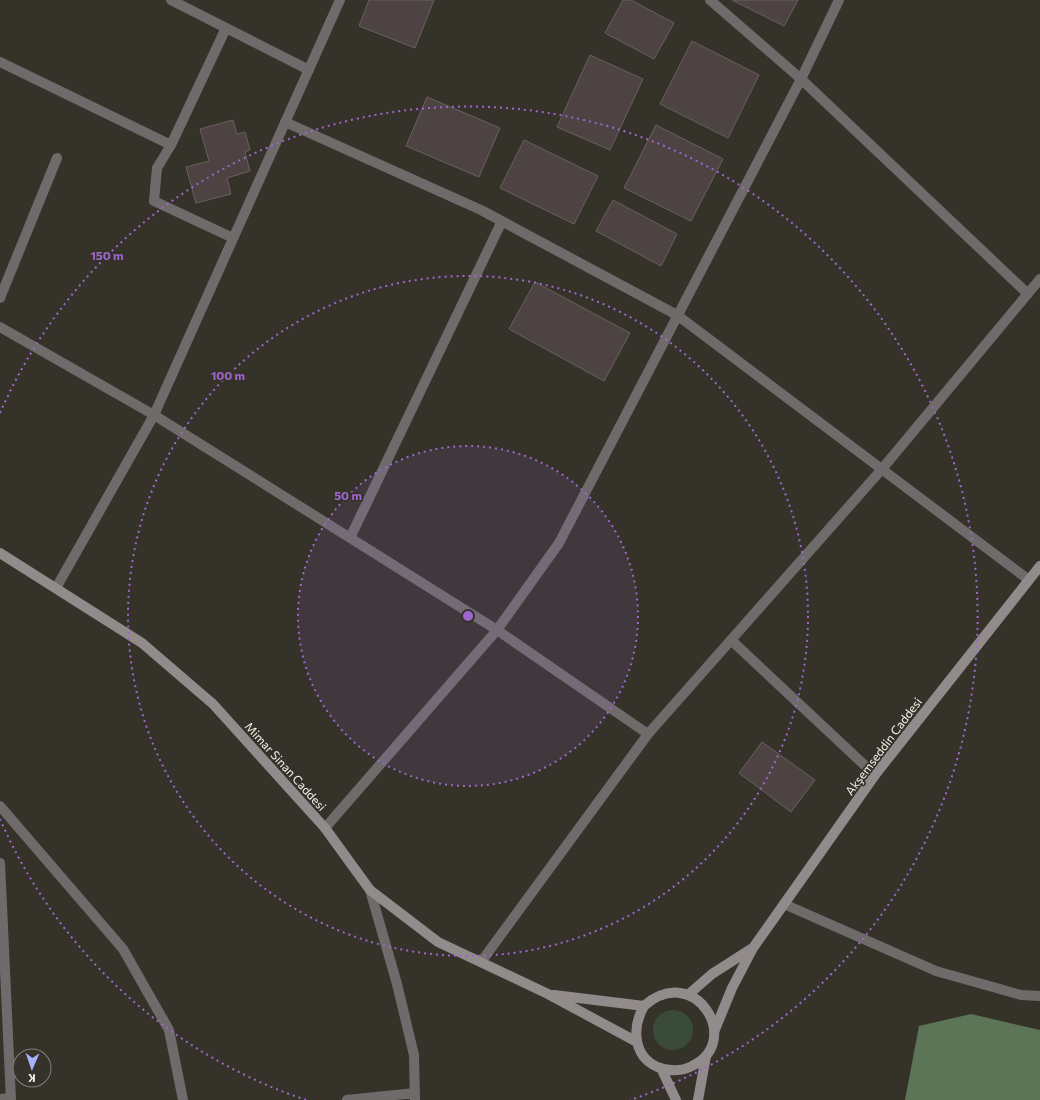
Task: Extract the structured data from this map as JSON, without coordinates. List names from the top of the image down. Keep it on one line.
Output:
{"streets":{"street":["Akşemseddin Caddesi","Mimar Sinan Caddesi"]},"north":"bottom","rings":["150 m","100 m","50 m"]}
